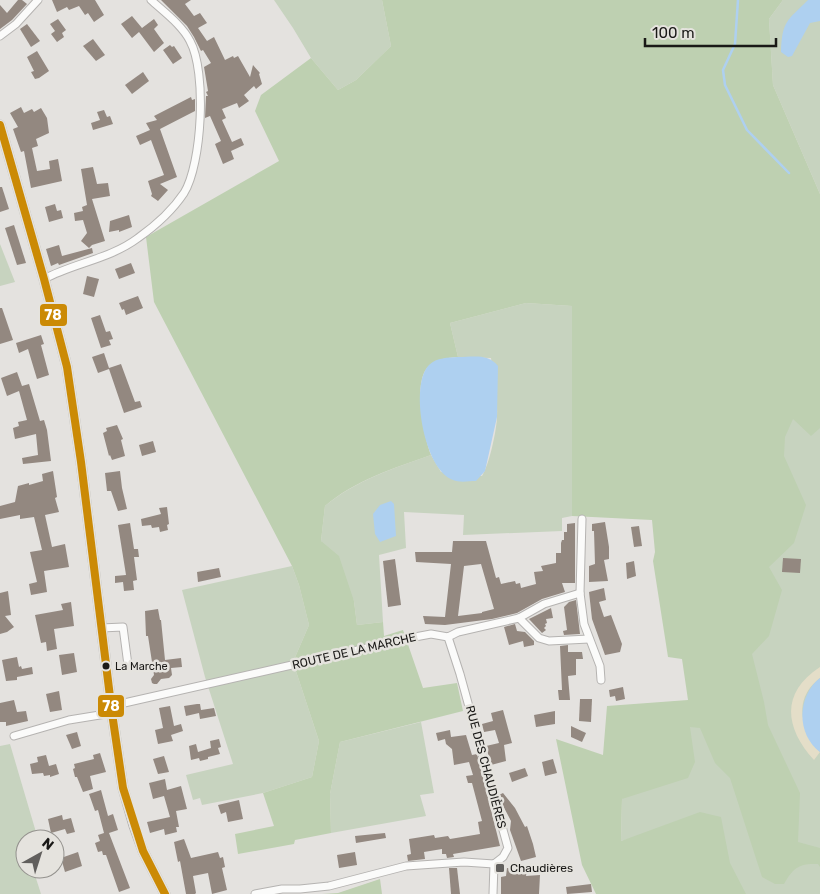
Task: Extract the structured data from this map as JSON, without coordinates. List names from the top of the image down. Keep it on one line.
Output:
{"streets":{"street":["ROUTE DE LA MARCHE","RUE DES CHAUDIÈRES"]},"crossings":[["ROUTE DE LA MARCHE","RUE DES CHAUDIÈRES"]],"places":{"other":["La Marche"],"transit":["Chaudières"]},"lines":["transit line 78"],"scale_bar":"100 m","north":"top right"}
